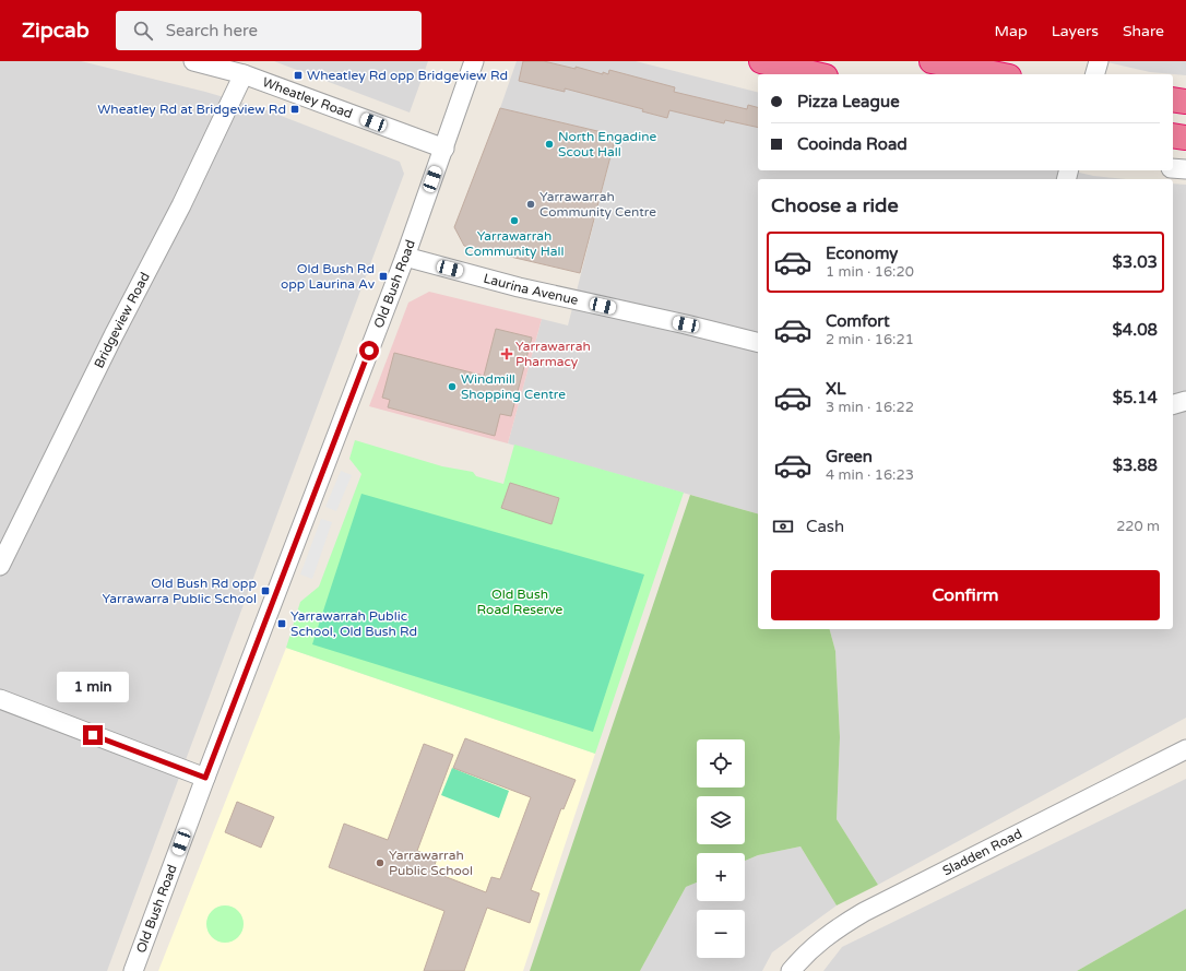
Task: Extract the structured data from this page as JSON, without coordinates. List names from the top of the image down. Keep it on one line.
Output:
{"streets":{"street":["Wheatley Road","Old Bush Road","Laurina Avenue","Bridgeview Road","Sladden Road"]},"crossings":[["Wheatley Road","Old Bush Road"],["Wheatley Road","Bridgeview Road"],["Old Bush Road","Laurina Avenue"]],"parks":["Old Bush Road Reserve"],"places":{"transit":["Wheatley Rd opp Bridgeview Rd","Wheatley Rd at Bridgeview Rd","Old Bush Rd opp Laurina Av","Old Bush Rd opp Yarrawarra Public School","Yarrawarrah Public School, Old Bush Rd"],"other":["North Engadine Scout Hall","Yarrawarrah Community Centre","Yarrawarrah Community Hall","Windmill Shopping Centre","Yarrawarrah Public School"],"health":["Yarrawarrah Pharmacy"]},"page":{"header":"Zipcab","search":"Search here","nav":["Map","Layers","Share"],"banner":["Pizza League","Cooinda Road"],"heading":"Choose a ride","list":[{"name":"Economy","note":"1 min · 16:20","value":"$3.03"},{"name":"Comfort","note":"2 min · 16:21","value":"$4.08"},{"name":"XL","note":"3 min · 16:22","value":"$5.14"},{"name":"Green","note":"4 min · 16:23","value":"$3.88"}],"pay":["Cash","220 m"],"buttons":"Confirm","bubble":"1 min","map_buttons":["+","−"]}}
